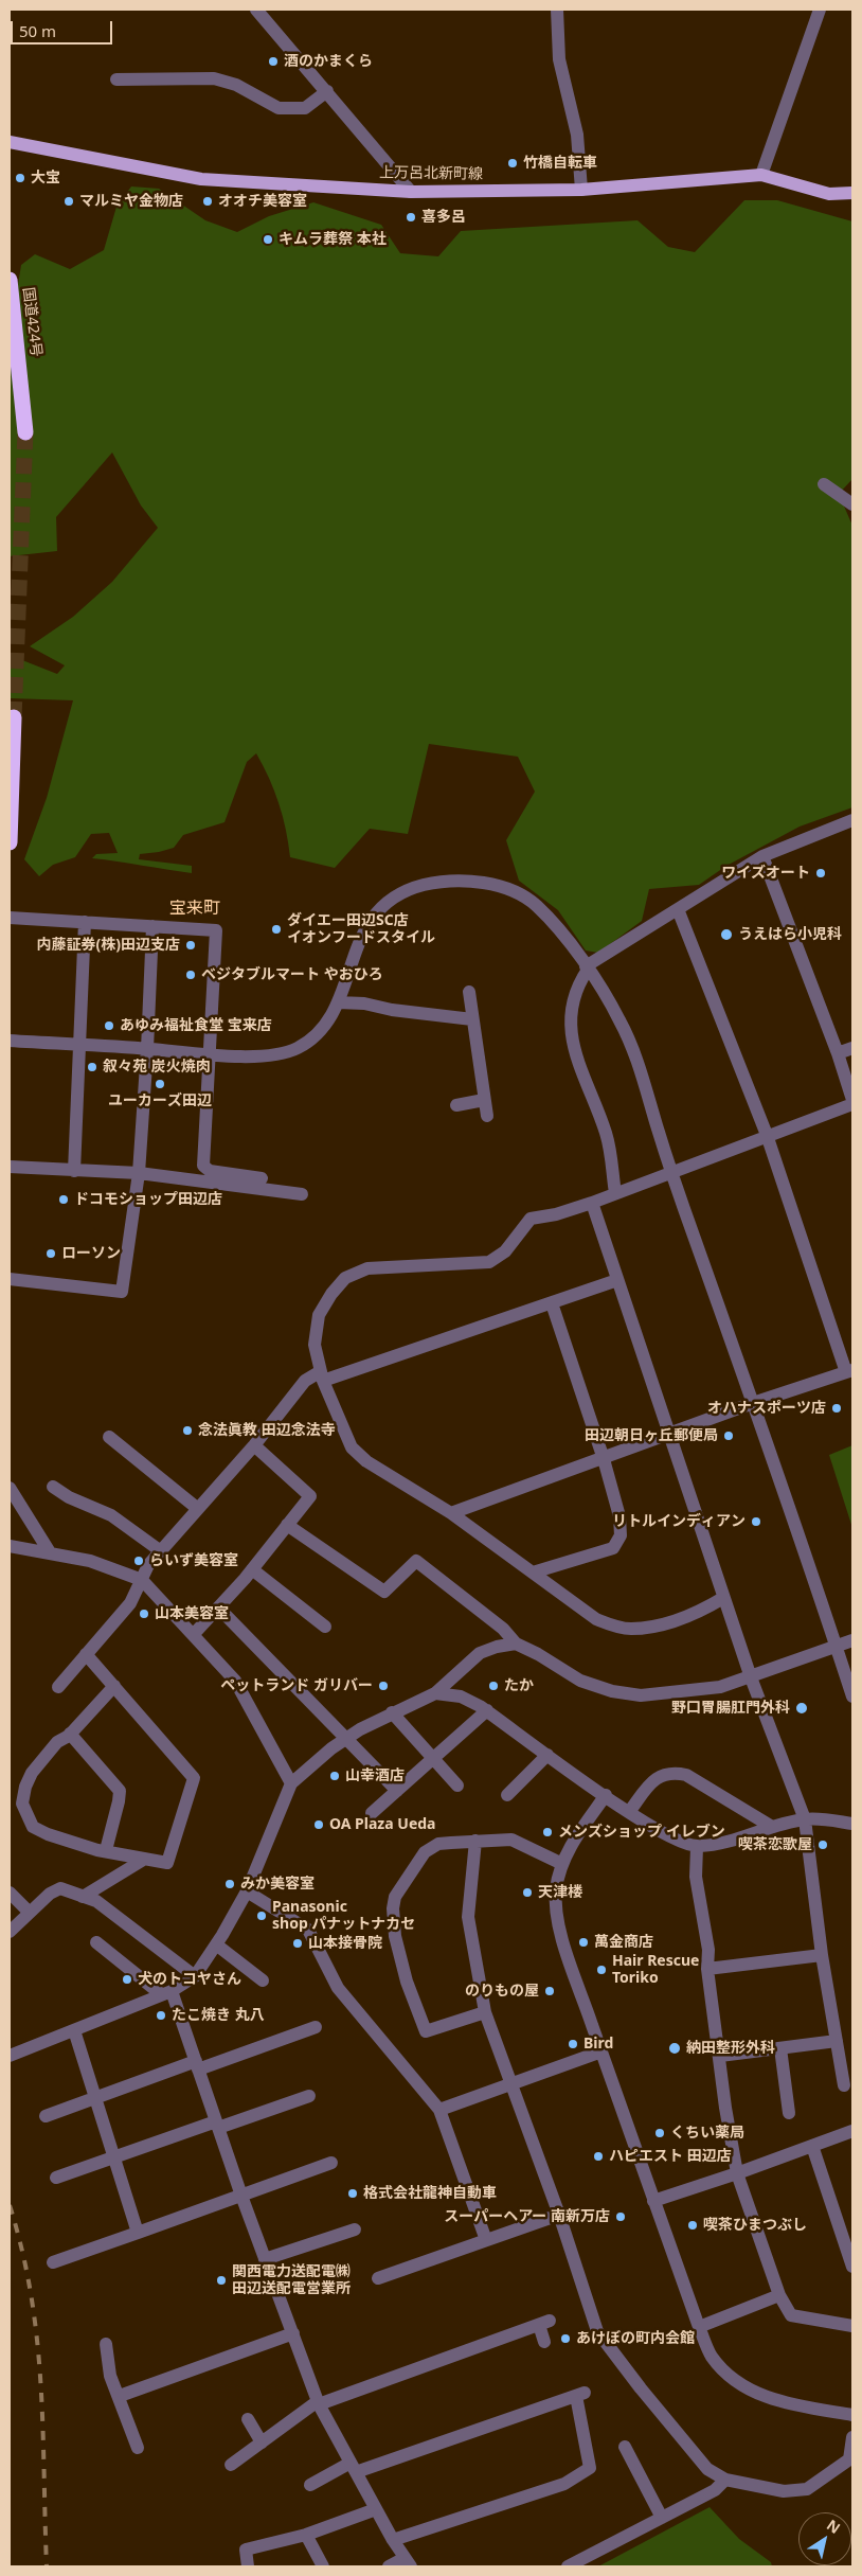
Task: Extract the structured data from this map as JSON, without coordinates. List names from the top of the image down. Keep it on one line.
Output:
{"streets":{"highway":["国道424号"],"main road":["上万呂北新町線"]},"districts":["宝来町"],"places":["酒のかまくら","竹橋自転車","大宝","マルミヤ金物店","オオチ美容室","喜多呂","キムラ葬祭 本社","ワイズオート","ダイエー田辺SC店 イオンフードスタイル","うえはら小児科","内藤証券(株)田辺支店","ベジタブルマート やおひろ","あゆみ福祉食堂 宝来店","叙々苑 炭火焼肉","ユーカーズ田辺","ドコモショップ田辺店","ローソン","オハナスポーツ店","念法眞教 田辺念法寺","田辺朝日ヶ丘郵便局","リトルインディアン","らいず美容室","山本美容室","ペットランド ガリバー","たか","野口胃腸肛門外科","山幸酒店","OA Plaza Ueda","メンズショップ イレブン","喫茶恋歌屋","みか美容室","天津楼","Panasonic shop パナットナカセ","萬金商店","山本接骨院","Hair Rescue Toriko","犬のトコヤさん","のりもの屋","たこ焼き 丸八","Bird","納田整形外科","くちい薬局","ハピエスト 田辺店","格式会社龍神自動車","スーパーヘアー 南新万店","喫茶ひまつぶし","関西電力送配電㈱ 田辺送配電営業所","あけぼの町内会館"],"scale_bar":"50 m","north":"top right"}
